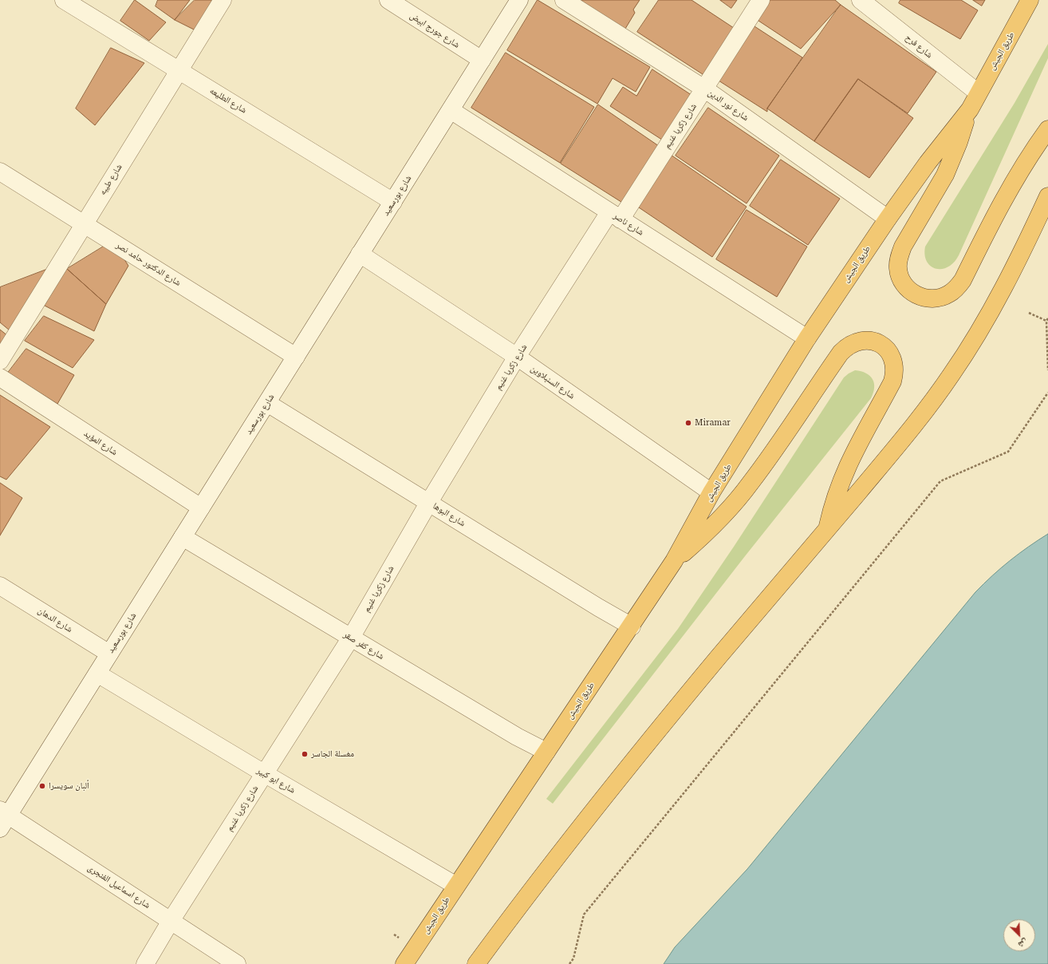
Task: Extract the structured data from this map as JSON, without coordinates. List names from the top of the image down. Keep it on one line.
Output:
{"streets":{"highway":["طريق الجيش"],"street":["شارع جورج ابيض","شارع فرح","شارع الطليعه","شارع نور الدين","شارع زكريا غنيم","شارع طيبه","شارع بورسعيد","شارع ناصر","شارع الدكتور حامد نصر","شارع السنبلاوين","شارع المؤيد","شارع البوها","شارع الدهان","شارع كفر صقر","شارع ابو كبير","شارع اسماعيل الفنجرى"]},"crossings":[["شارع جورج ابيض","شارع بورسعيد"],["شارع فرح","طريق الجيش"],["طريق الجيش","شارع نور الدين"],["طريق الجيش","شارع ناصر"],["طريق الجيش","شارع السنبلاوين"],["طريق الجيش","شارع البوها"],["طريق الجيش","شارع كفر صقر"],["طريق الجيش","شارع ابو كبير"],["شارع الطليعه","شارع طيبه"],["شارع الطليعه","شارع بورسعيد"],["شارع نور الدين","شارع زكريا غنيم"],["شارع زكريا غنيم","شارع ناصر"],["شارع زكريا غنيم","شارع السنبلاوين"],["شارع زكريا غنيم","شارع البوها"],["شارع زكريا غنيم","شارع كفر صقر"],["شارع زكريا غنيم","شارع ابو كبير"],["شارع زكريا غنيم","شارع اسماعيل الفنجرى"],["شارع طيبه","شارع الدكتور حامد نصر"],["شارع بورسعيد","شارع ناصر"],["شارع بورسعيد","شارع الدكتور حامد نصر"],["شارع بورسعيد","شارع السنبلاوين"],["شارع بورسعيد","شارع المؤيد"],["شارع بورسعيد","شارع البوها"],["شارع بورسعيد","شارع الدهان"],["شارع بورسعيد","شارع كفر صقر"],["شارع بورسعيد","شارع ابو كبير"],["شارع بورسعيد","شارع اسماعيل الفنجرى"]],"places":["Miramar","مغسلة الجاسر","ألبان سويسرا"],"north":"bottom right"}
